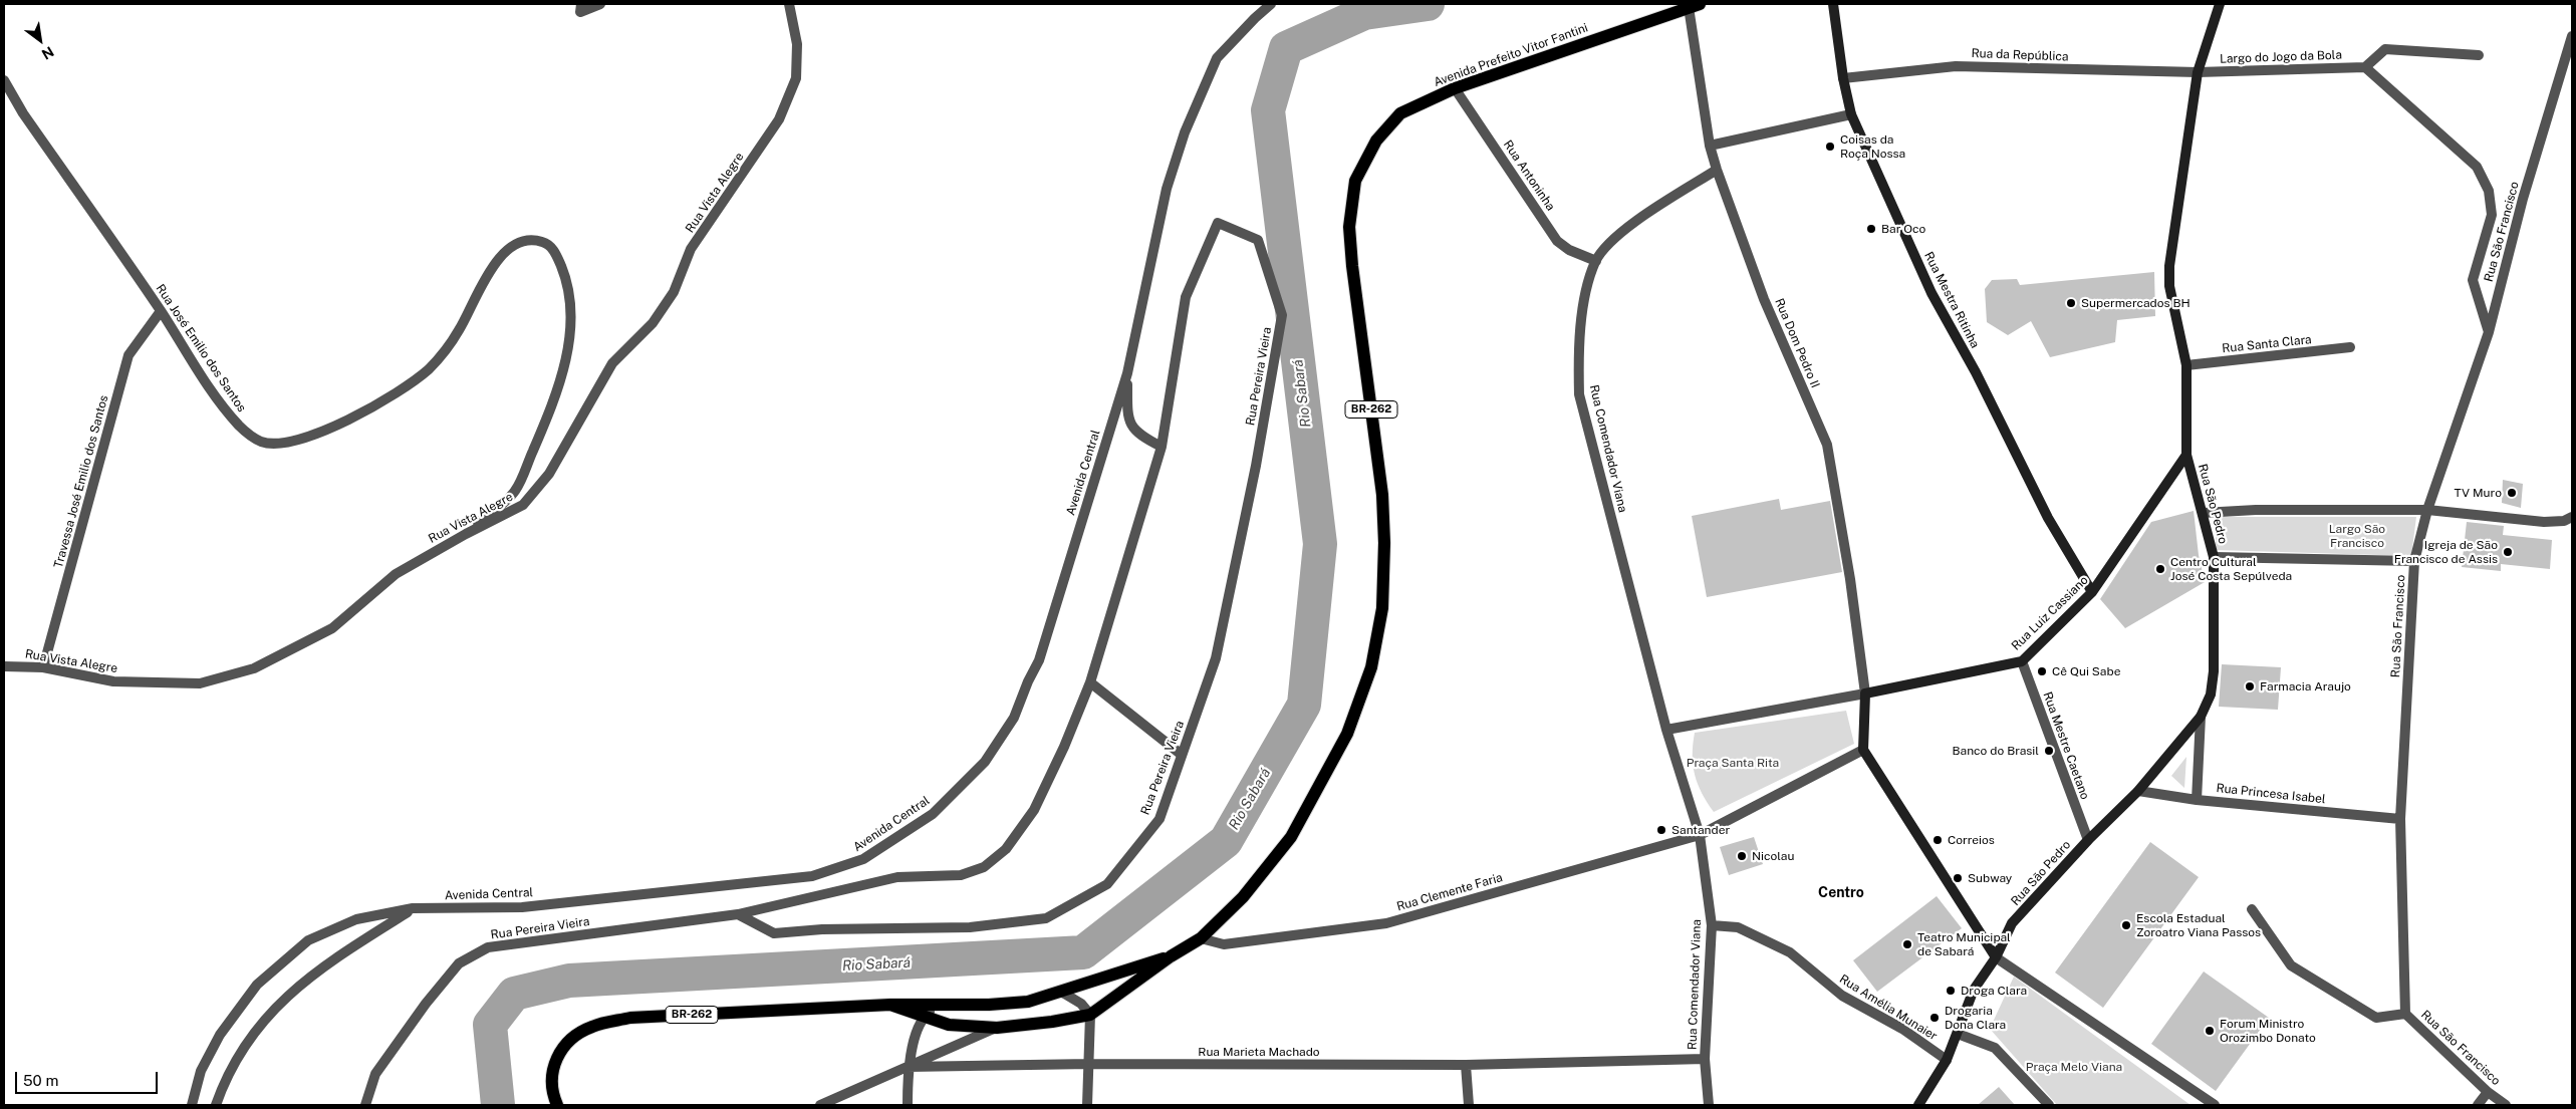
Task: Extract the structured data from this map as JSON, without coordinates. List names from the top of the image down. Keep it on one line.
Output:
{"streets":{"main road":["Avenida Prefeito Vitor Fantini","Rua Mestra Ritinha","BR-262","Rua São Pedro","Rua Luiz Cassiano"],"street":["Rua da República","Largo do Jogo da Bola","Rua Antoninha","Rua Vista Alegre","Rua São Francisco","Rua Dom Pedro II","Rua Santa Clara","Rua José Emilio dos Santos","Rua Pereira Vieira","Rua Comendador Viana","Avenida Central","Travessa José Emilio dos Santos","Rua Mestre Caetano","Rua Princesa Isabel","Rua Clemente Faria","Rua Amélia Munaier","Rua Marieta Machado"]},"crossings":[["Avenida Prefeito Vitor Fantini","Rua Antoninha"],["Avenida Prefeito Vitor Fantini","Rua Dom Pedro II"],["Avenida Prefeito Vitor Fantini","Rua Clemente Faria"],["Rua da República","Largo do Jogo da Bola"],["Rua da República","Rua Mestra Ritinha"],["Rua da República","Rua São Pedro"],["Largo do Jogo da Bola","Rua São Pedro"],["Rua Antoninha","Rua Comendador Viana"],["Rua Vista Alegre","Rua José Emilio dos Santos"],["Rua Vista Alegre","Travessa José Emilio dos Santos"],["Rua São Francisco","Rua Princesa Isabel"],["Rua Mestra Ritinha","Rua Luiz Cassiano"],["Rua Dom Pedro II","Rua Comendador Viana"],["Rua Dom Pedro II","Rua Luiz Cassiano"],["Rua Santa Clara","Rua São Pedro"],["Rua José Emilio dos Santos","Travessa José Emilio dos Santos"],["Rua Comendador Viana","Rua Clemente Faria"],["Rua Comendador Viana","Rua Amélia Munaier"],["Rua Comendador Viana","Rua Marieta Machado"],["Rua São Pedro","Rua Luiz Cassiano"],["Rua São Pedro","Rua Mestre Caetano"],["Rua São Pedro","Rua Princesa Isabel"],["Rua Luiz Cassiano","Rua Mestre Caetano"]],"districts":["Centro"],"water":["Rio Sabará"],"parks":["Largo São Francisco","Praça Santa Rita","Praça Melo Viana"],"places":["Coisas da Roça Nossa","Bar Oco","Supermercados BH","TV Muro","Igreja de São Francisco de Assis","Centro Cultural José Costa Sepúlveda","Cê Qui Sabe","Farmacia Araujo","Banco do Brasil","Santander","Correios","Nicolau","Subway","Escola Estadual Zoroatro Viana Passos","Teatro Municipal de Sabará","Droga Clara","Drogaria Dona Clara","Forum Ministro Orozimbo Donato"],"scale_bar":"50 m","north":"bottom right"}
